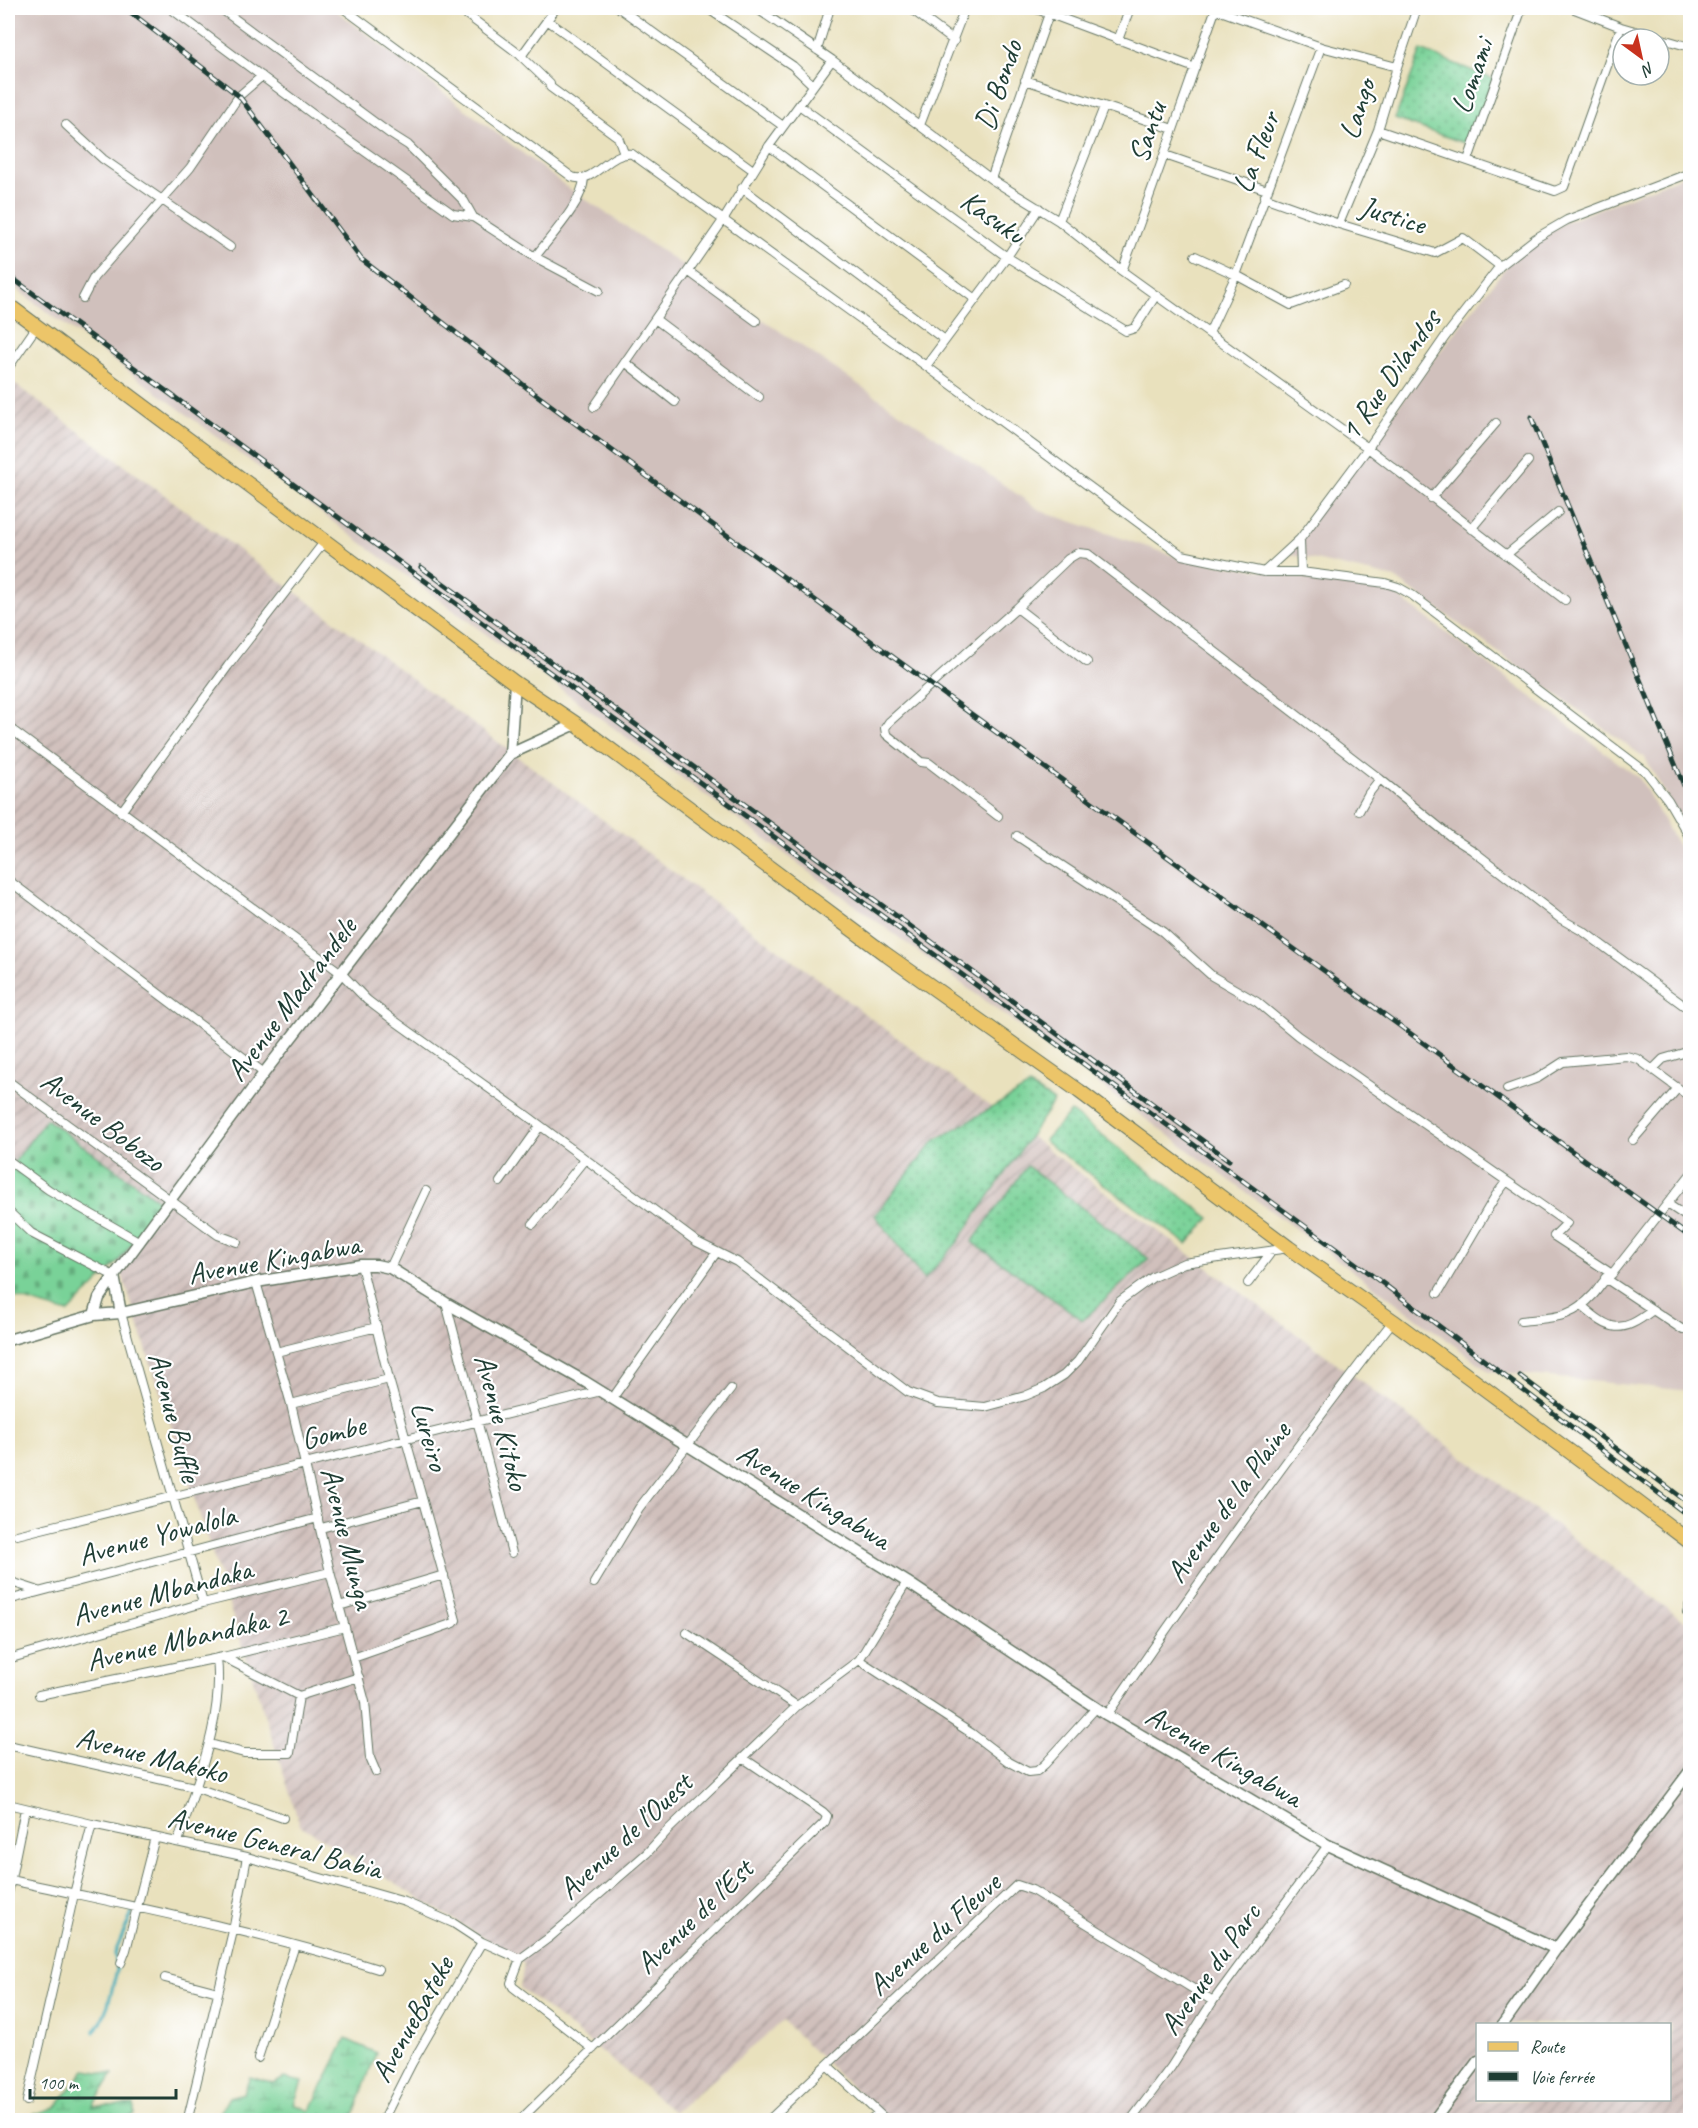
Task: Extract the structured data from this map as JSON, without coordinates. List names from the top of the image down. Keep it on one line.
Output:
{"streets":{"street":["Lomami","Di Bondo","Lango","Santu","La Fleur","Justice","Kasuku","1 Rue Dilandos","Avenue Madrandele","Avenue Bobozo","Avenue Kingabwa","Avenue Buffle","Avenue Kitoko","Gombe","Lureiro","Avenue de la Plaine","Avenue Yowalola","Avenue Munga","Avenue Mbandaka","Avenue Mbandaka 2","Avenue Makoko","Avenue de l'Ouest","Avenue General Babia","Avenue de l'Est","Avenue du Fleuve","Avenue du Parc","AvenueBateke"]},"crossings":[["Lango","Justice"],["Santu","Justice"],["La Fleur","Justice"],["Justice","1 Rue Dilandos"],["Avenue Madrandele","Avenue Bobozo"],["Avenue Madrandele","Avenue Kingabwa"],["Avenue Kingabwa","Avenue Buffle"],["Avenue Kingabwa","Avenue Kitoko"],["Avenue Kingabwa","Gombe"],["Avenue Kingabwa","Lureiro"],["Avenue Kingabwa","Avenue de la Plaine"],["Avenue Kingabwa","Avenue Munga"],["Avenue Kingabwa","Avenue de l'Ouest"],["Avenue Kingabwa","Avenue du Parc"],["Avenue Buffle","Gombe"],["Avenue Buffle","Avenue Yowalola"],["Avenue Buffle","Avenue Mbandaka"],["Avenue Kitoko","Gombe"],["Gombe","Lureiro"],["Gombe","Avenue Munga"],["Lureiro","Avenue Munga"],["Avenue Yowalola","Avenue Munga"],["Avenue Munga","Avenue Mbandaka"],["Avenue Munga","Avenue Mbandaka 2"],["Avenue de l'Ouest","Avenue General Babia"],["Avenue de l'Ouest","Avenue de l'Est"],["Avenue General Babia","AvenueBateke"],["Avenue du Fleuve","Avenue du Parc"]],"legend":["Route","Voie ferrée"],"scale_bar":"100 m","north":"bottom right"}
